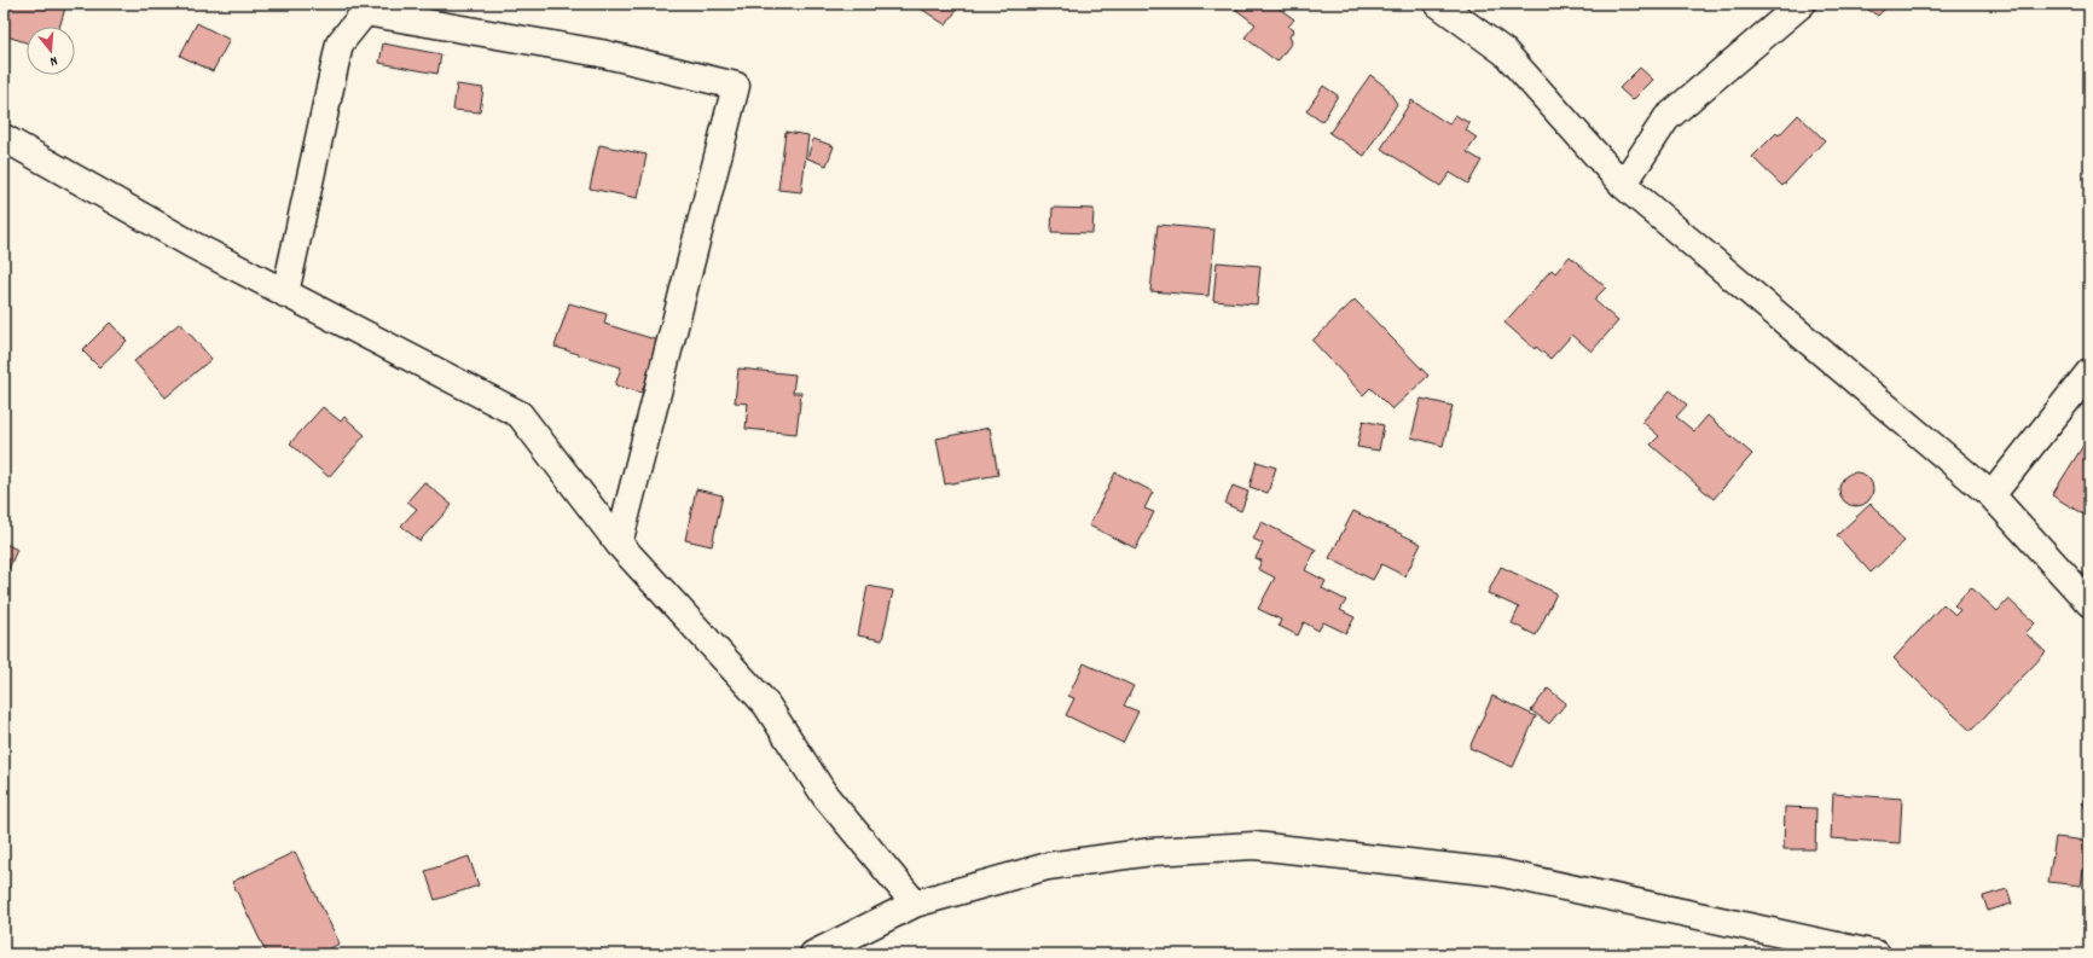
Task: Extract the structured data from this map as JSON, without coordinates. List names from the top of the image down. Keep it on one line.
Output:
{"north":"bottom"}
